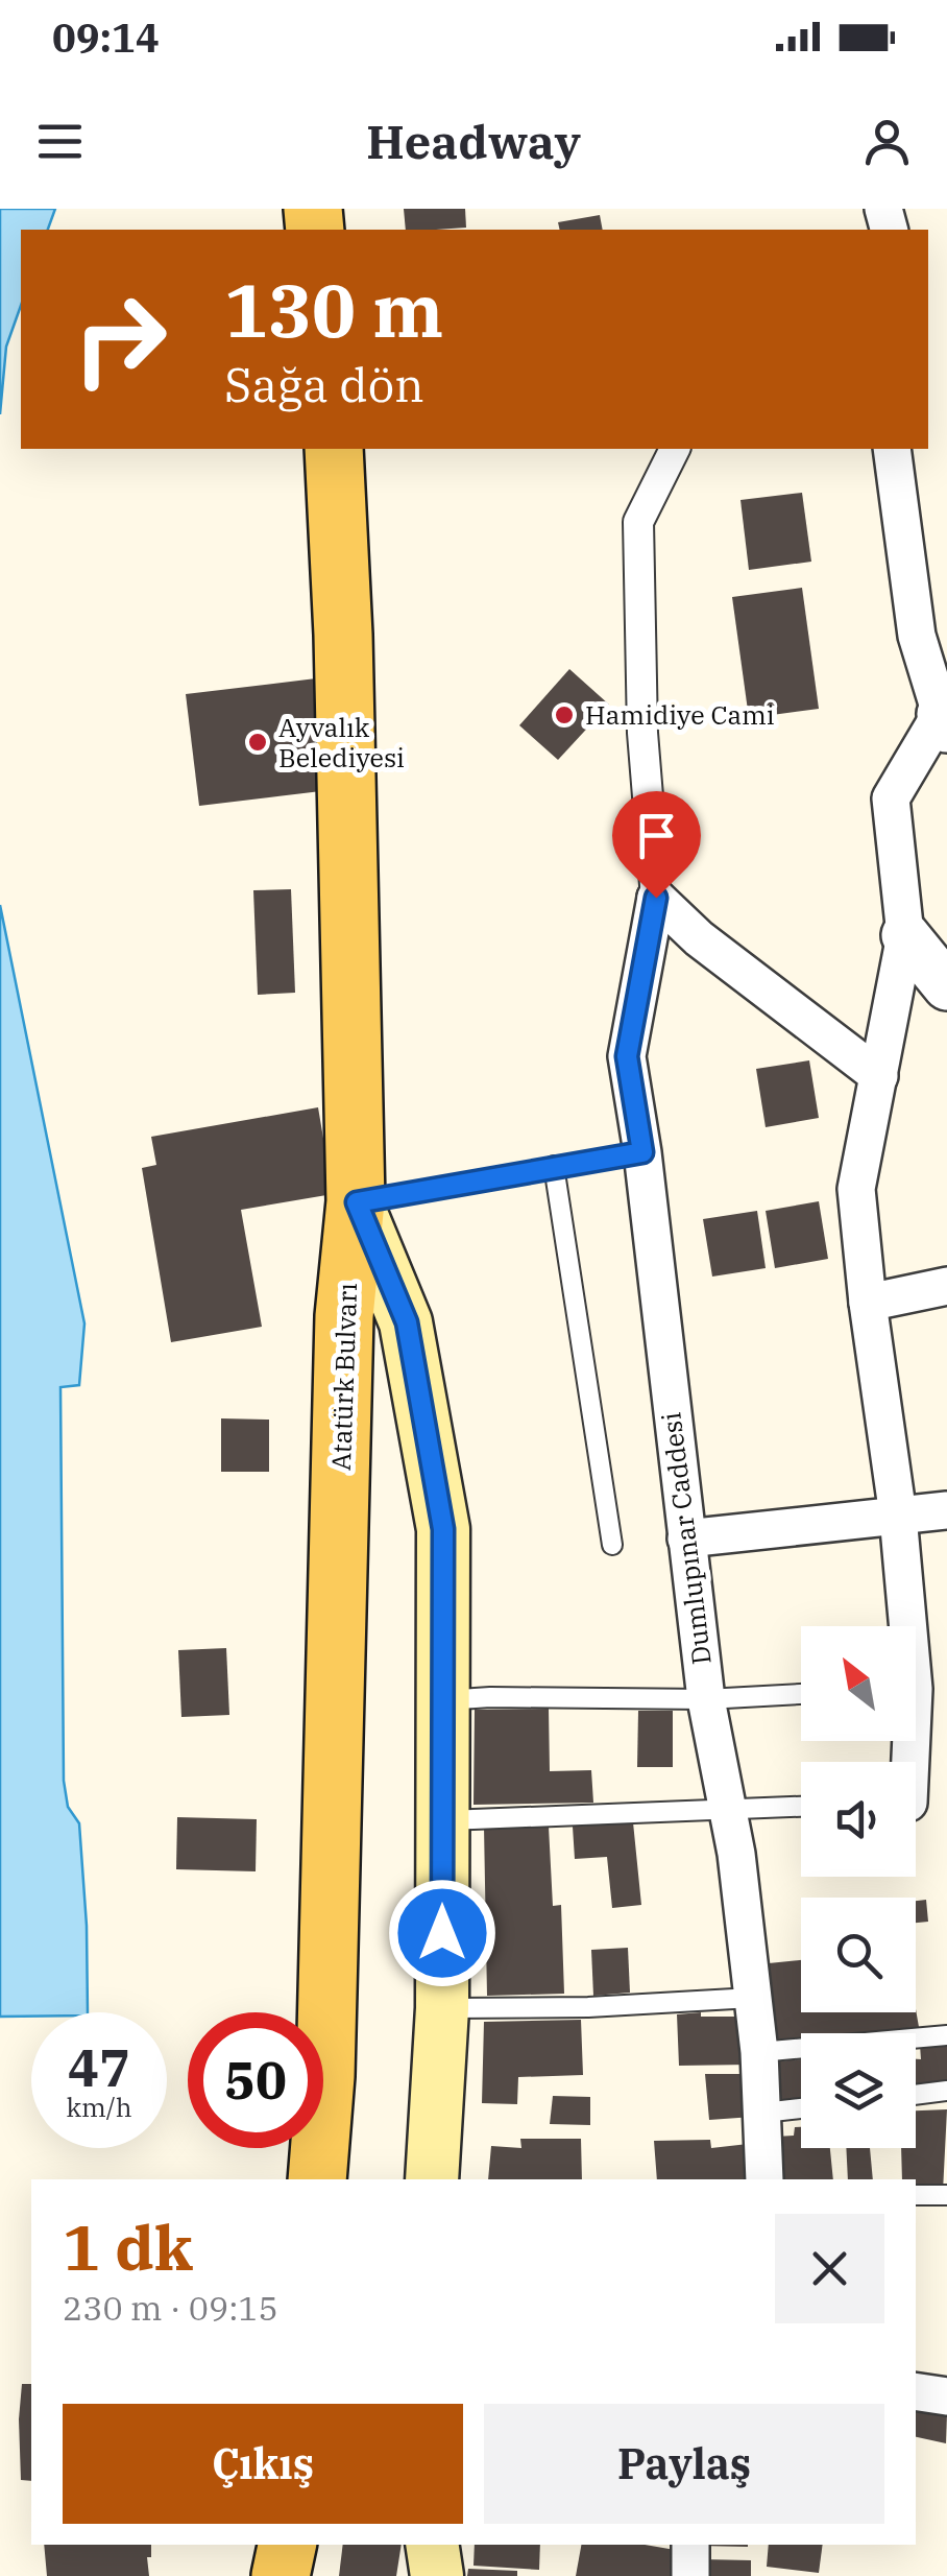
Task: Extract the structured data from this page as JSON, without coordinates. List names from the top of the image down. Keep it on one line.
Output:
{"streets":{"main road":["Atatürk Bulvarı"],"street":["Dumlupınar Caddesi"]},"places":["Hamidiye Cami","Ayvalık Belediyesi"],"north":"top left","page":{"status":"09:14","header":"Headway","turn":["130 m","Sağa dön"],"speed":"47 km/h","limit":"50","heading":["1 dk","230 m · 09:15"],"buttons":["Çıkış","Paylaş"]}}
